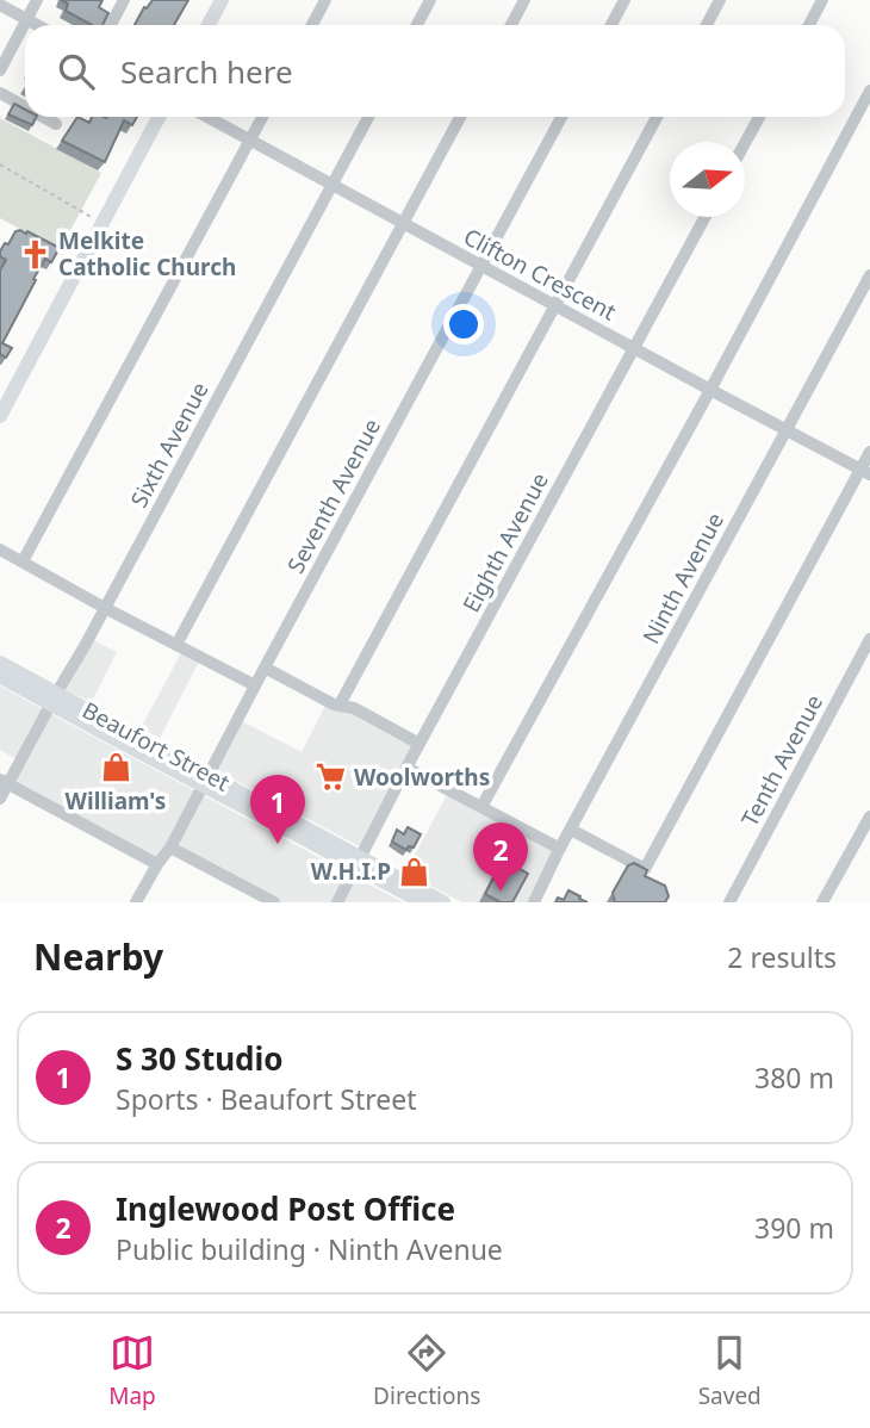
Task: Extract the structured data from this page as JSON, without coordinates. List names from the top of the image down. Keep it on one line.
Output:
{"streets":{"main road":["Beaufort Street"],"street":["Clifton Crescent","Sixth Avenue","Seventh Avenue","Eighth Avenue","Ninth Avenue","Tenth Avenue"]},"crossings":[["Clifton Crescent","Sixth Avenue"],["Clifton Crescent","Seventh Avenue"],["Clifton Crescent","Eighth Avenue"],["Clifton Crescent","Ninth Avenue"],["Sixth Avenue","Beaufort Street"],["Seventh Avenue","Beaufort Street"],["Eighth Avenue","Beaufort Street"]],"places":{"church":["Melkite Catholic Church"],"shop":["William's","W.H.I.P"],"supermarket":["Woolworths"]},"north":"right","page":{"search":"Search here","pins":["1","2"],"heading":["Nearby","2 results"],"list":[{"mark":"1","name":"S 30 Studio","note":"Sports · Beaufort Street","value":"380 m"},{"mark":"2","name":"Inglewood Post Office","note":"Public building · Ninth Avenue","value":"390 m"}],"nav":["Map","Directions","Saved"]}}
